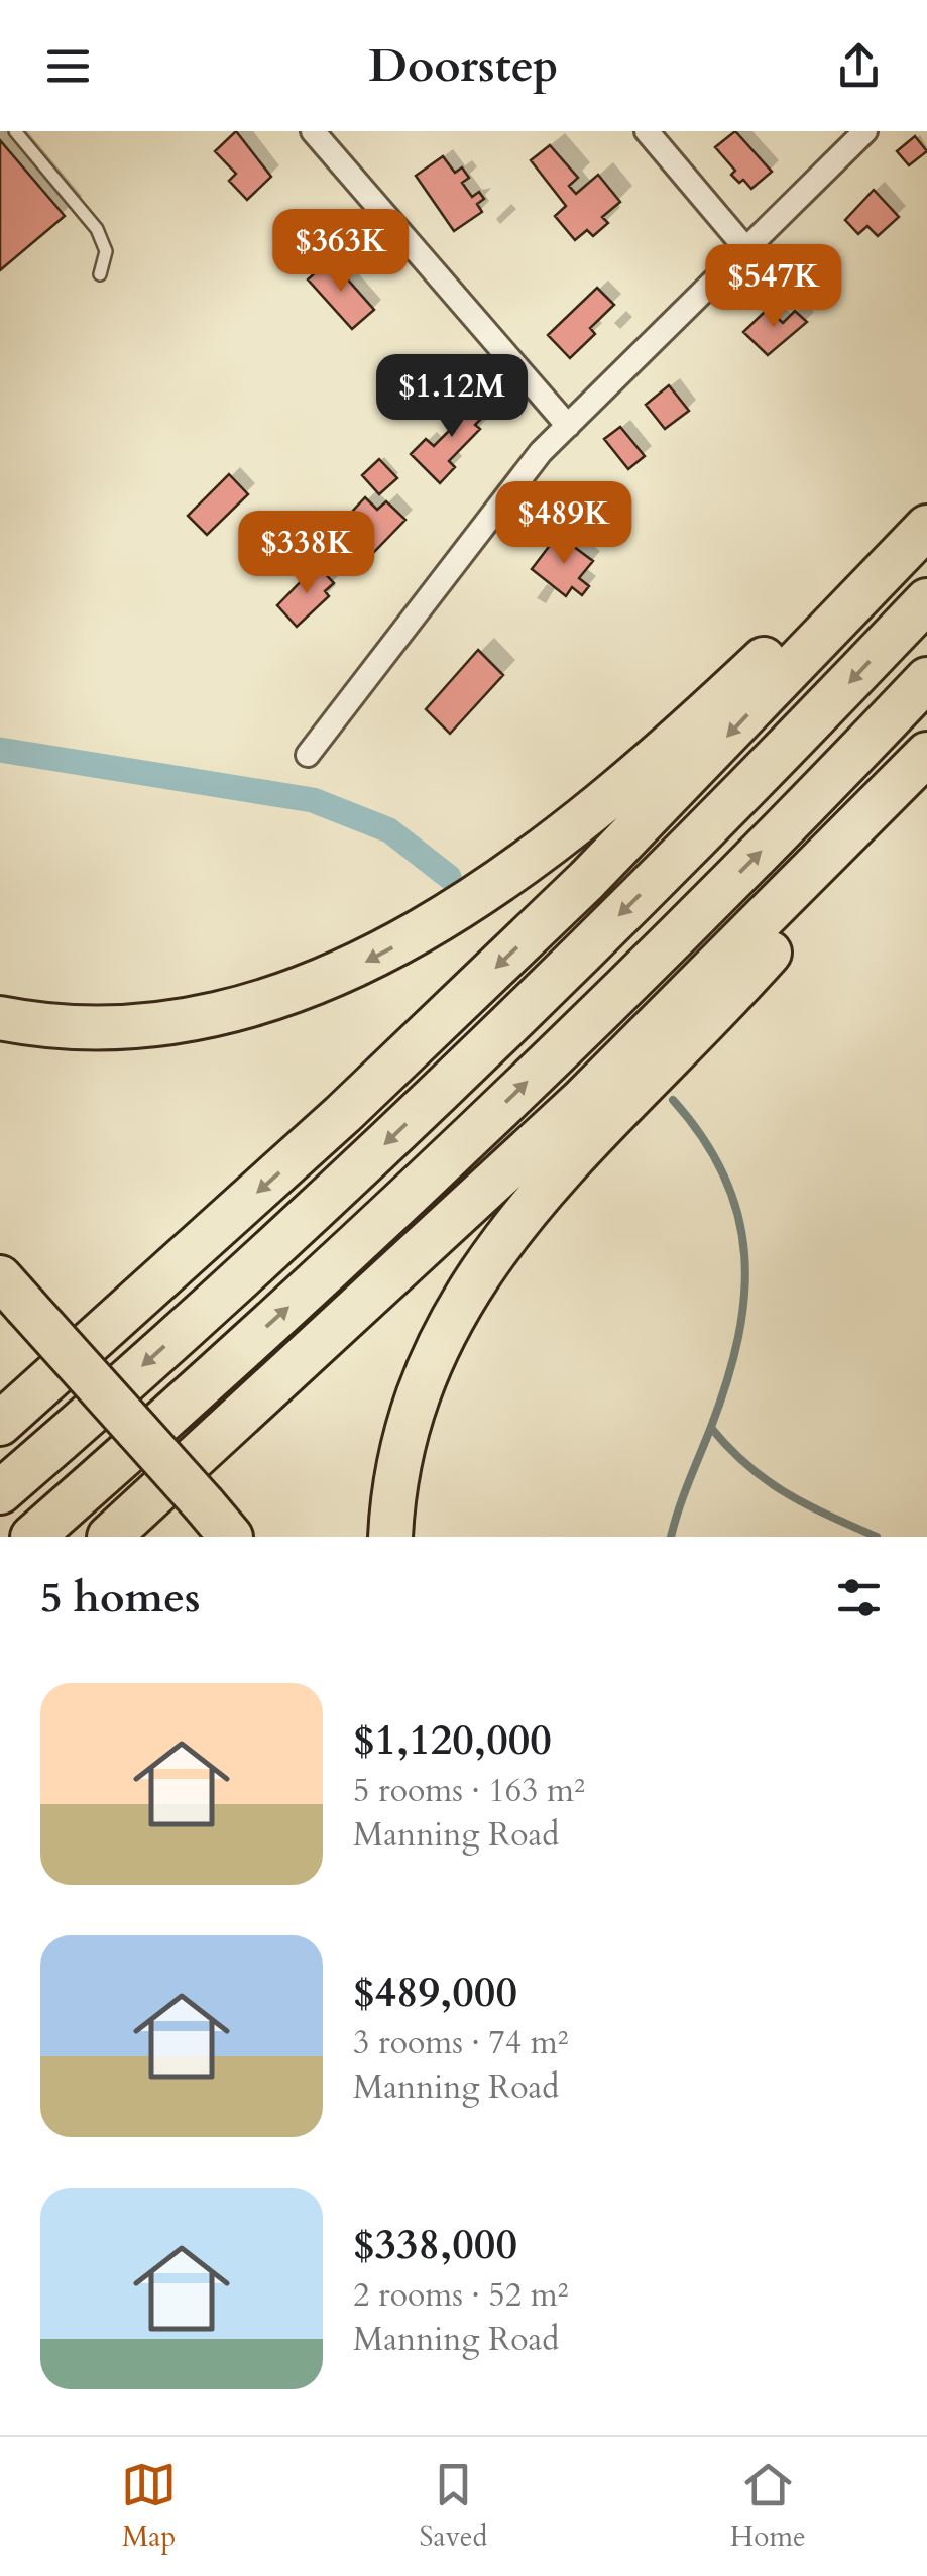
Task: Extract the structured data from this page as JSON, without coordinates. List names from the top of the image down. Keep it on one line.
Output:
{"page":{"header":"Doorstep","price":["$363K","$547K","$1.12M","$489K","$338K"],"heading":"5 homes","list":[{"name":"$1,120,000","note":"5 rooms · 163 m² · Manning Road"},{"name":"$489,000","note":"3 rooms · 74 m² · Manning Road"},{"name":"$338,000","note":"2 rooms · 52 m² · Manning Road"}],"tabs":["Map","Saved","Home"]}}
